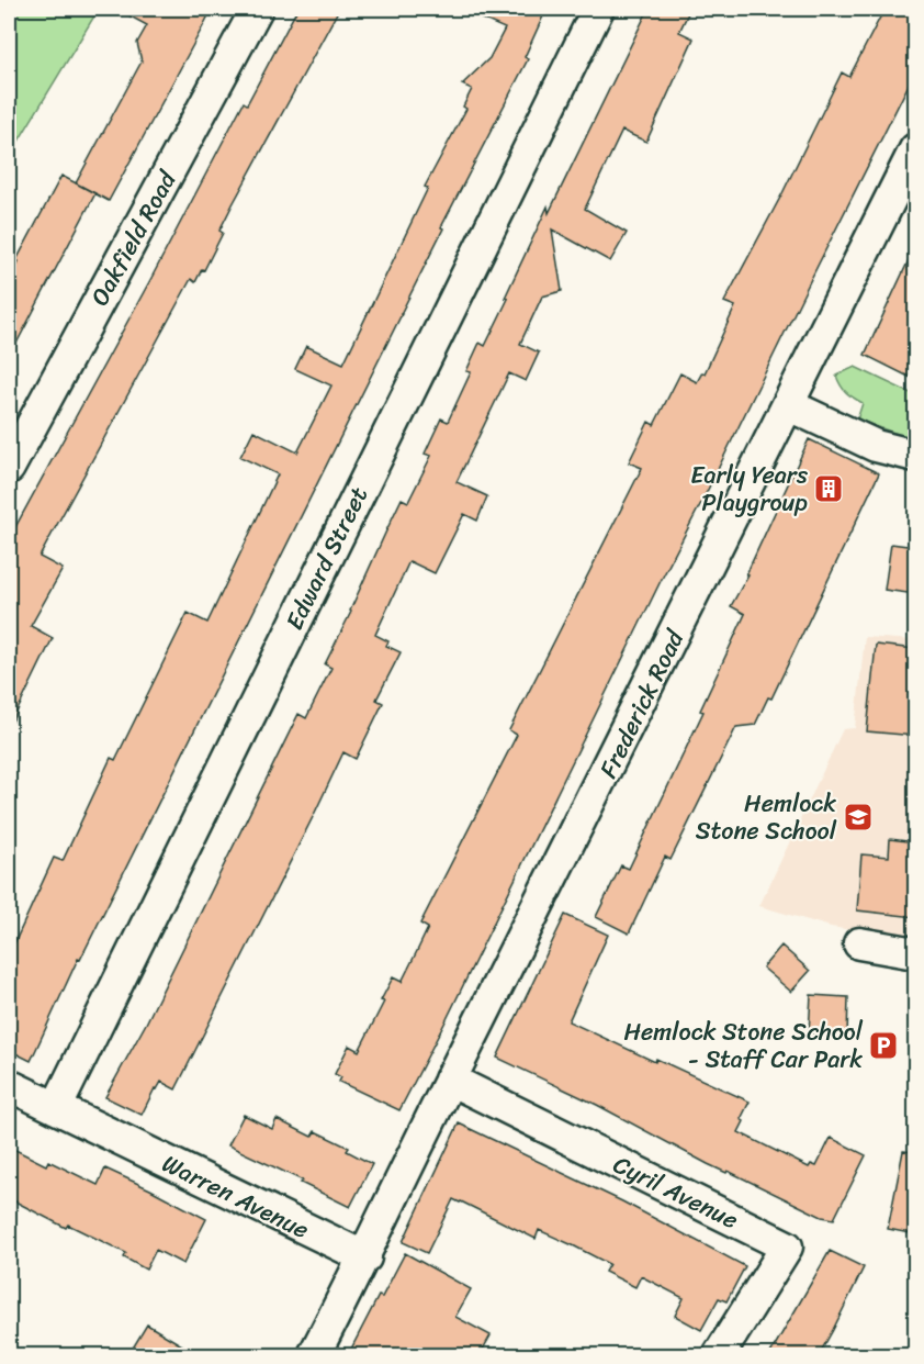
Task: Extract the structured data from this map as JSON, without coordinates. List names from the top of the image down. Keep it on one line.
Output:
{"streets":{"street":["Oakfield Road","Edward Street","Frederick Road","Cyril Avenue","Warren Avenue"]},"crossings":[["Edward Street","Warren Avenue"],["Frederick Road","Cyril Avenue"],["Frederick Road","Warren Avenue"]],"places":{"building":["Early Years Playgroup"],"school or university":["Hemlock Stone School"],"parking":["Hemlock Stone School - Staff Car Park"]}}
